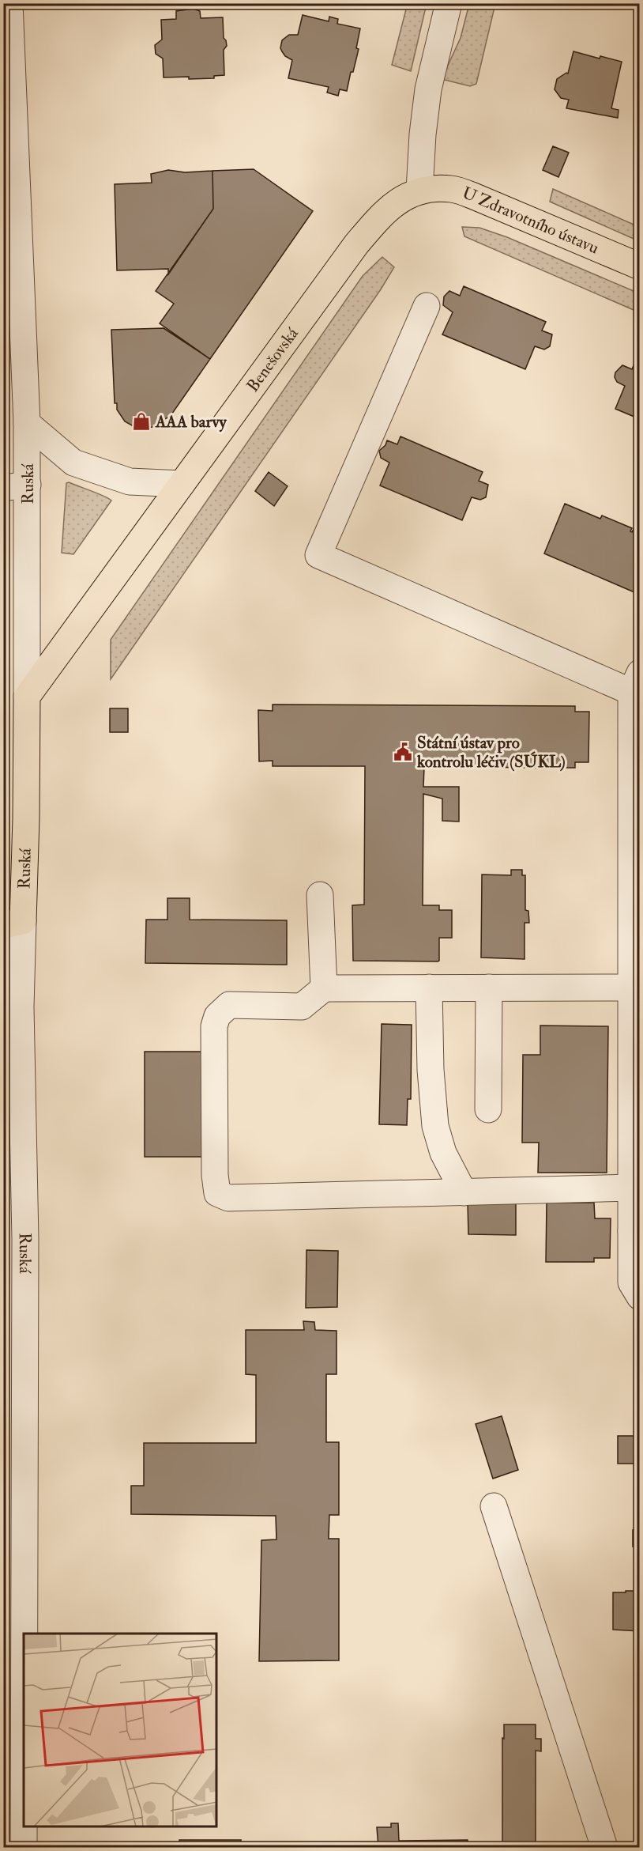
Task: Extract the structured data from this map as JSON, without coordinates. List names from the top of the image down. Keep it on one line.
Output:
{"streets":{"main road":["U Zdravotního ústavu","Benešovská","Ruská"]},"crossings":[["U Zdravotního ústavu","Benešovská"],["Benešovská","Ruská"]],"places":{"shop":["AAA barvy"],"public building":["Státní ústav pro kontrolu léčiv (SÚKL)"]}}
